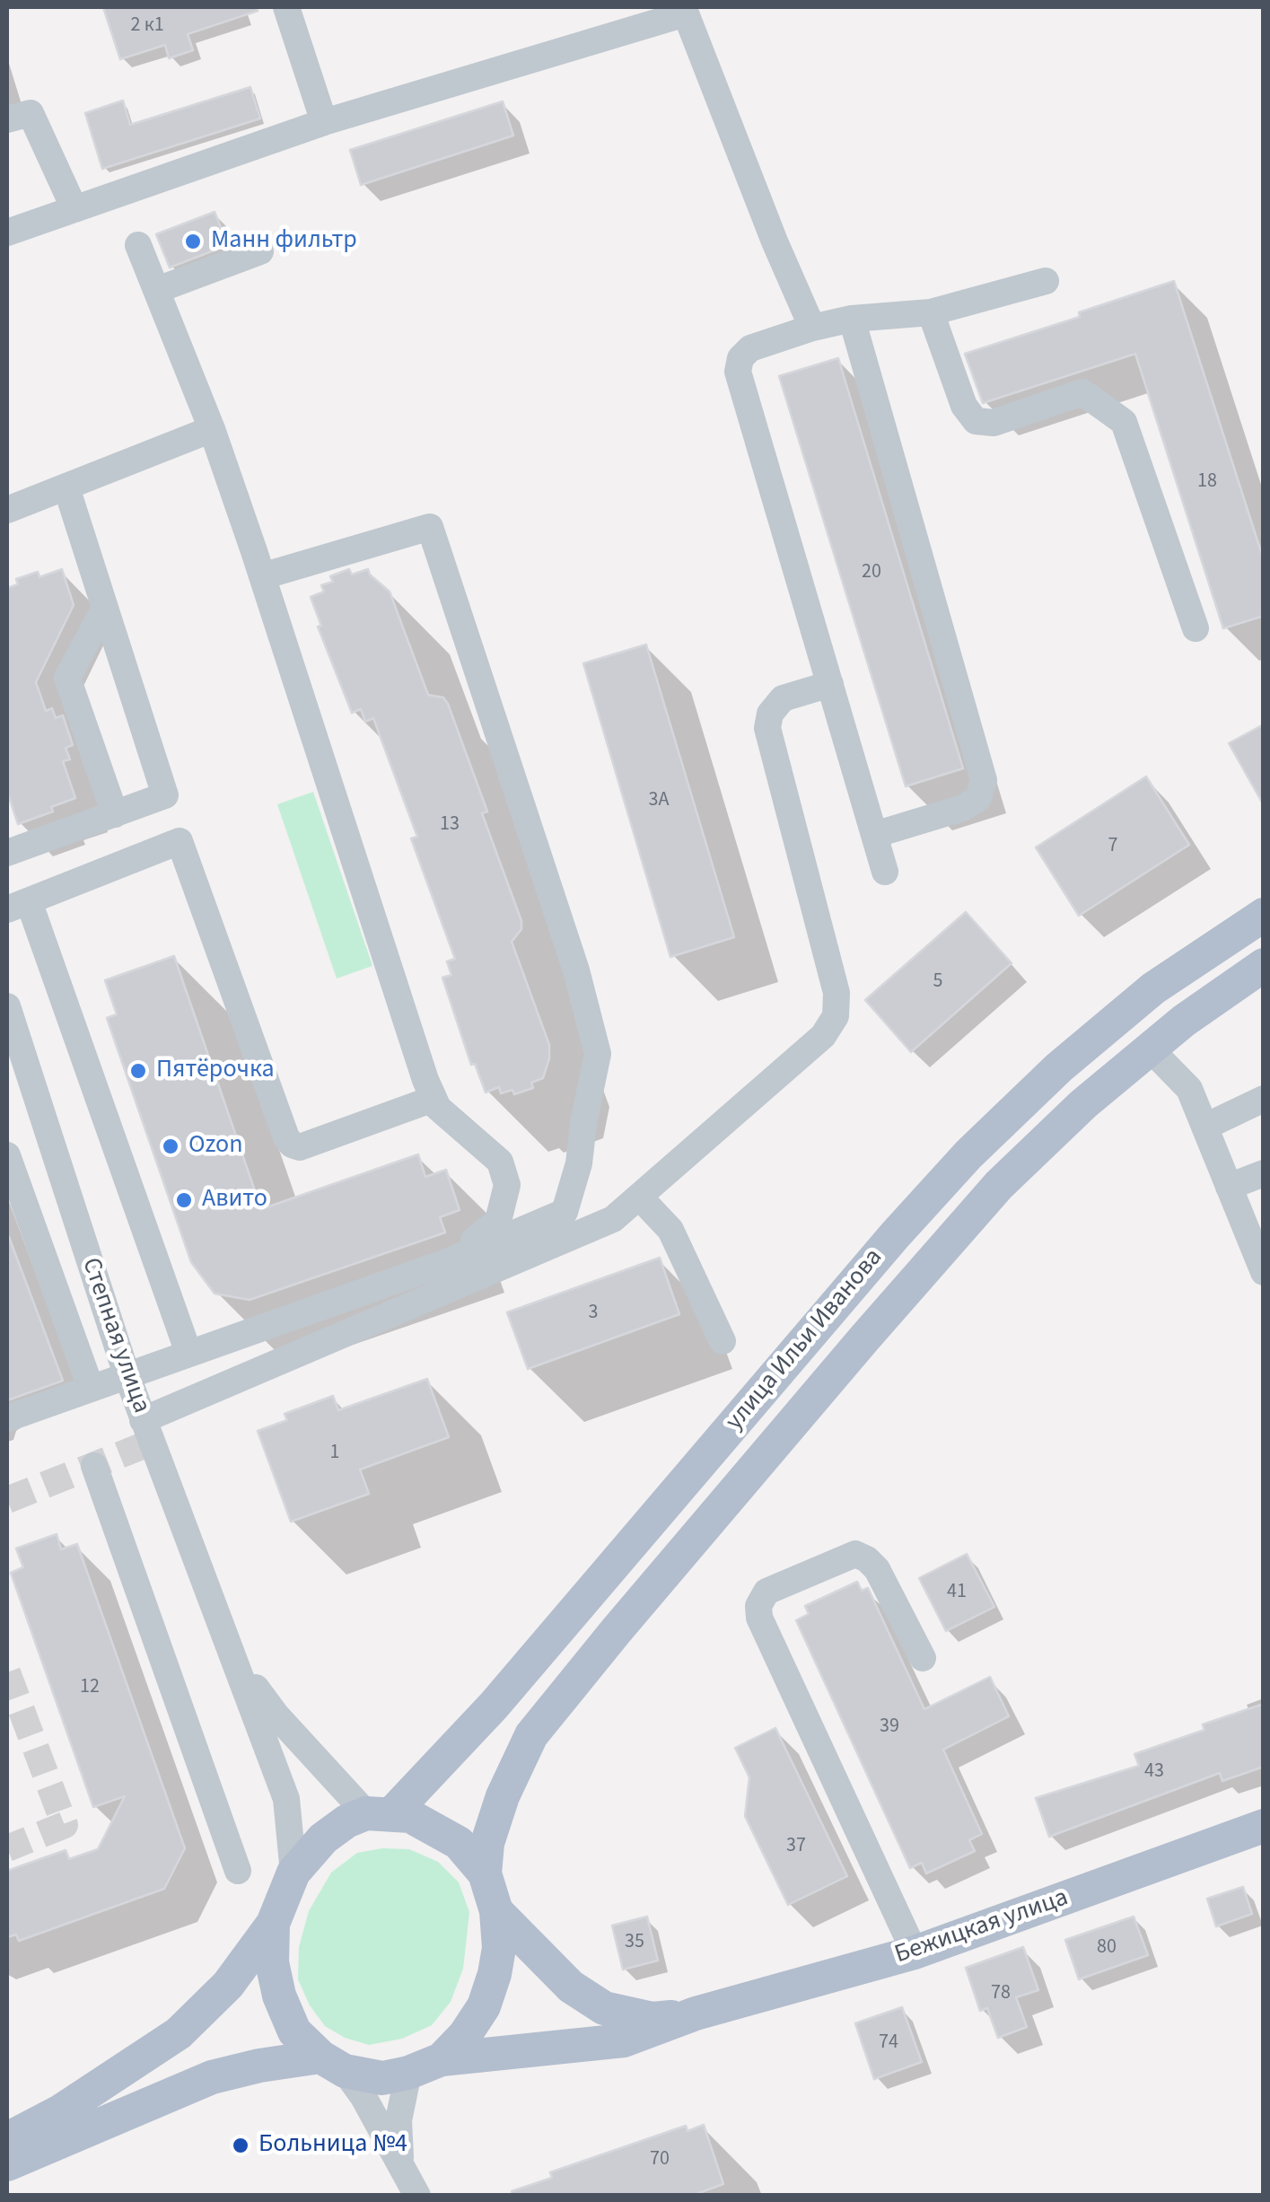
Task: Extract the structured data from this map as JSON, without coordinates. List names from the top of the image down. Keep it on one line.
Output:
{"streets":{"main road":["улица Ильи Иванова","Бежицкая улица"],"street":["Степная улица"]},"crossings":[["Степная улица","улица Ильи Иванова"]],"places":["Манн фильтр","Пятёрочка","Ozon","Авито","Больница №4"],"house_numbers":["2 к1","18","20","3А","13","7","5","3","1","41","12","39","43","37","35","80","78","74","70"]}
